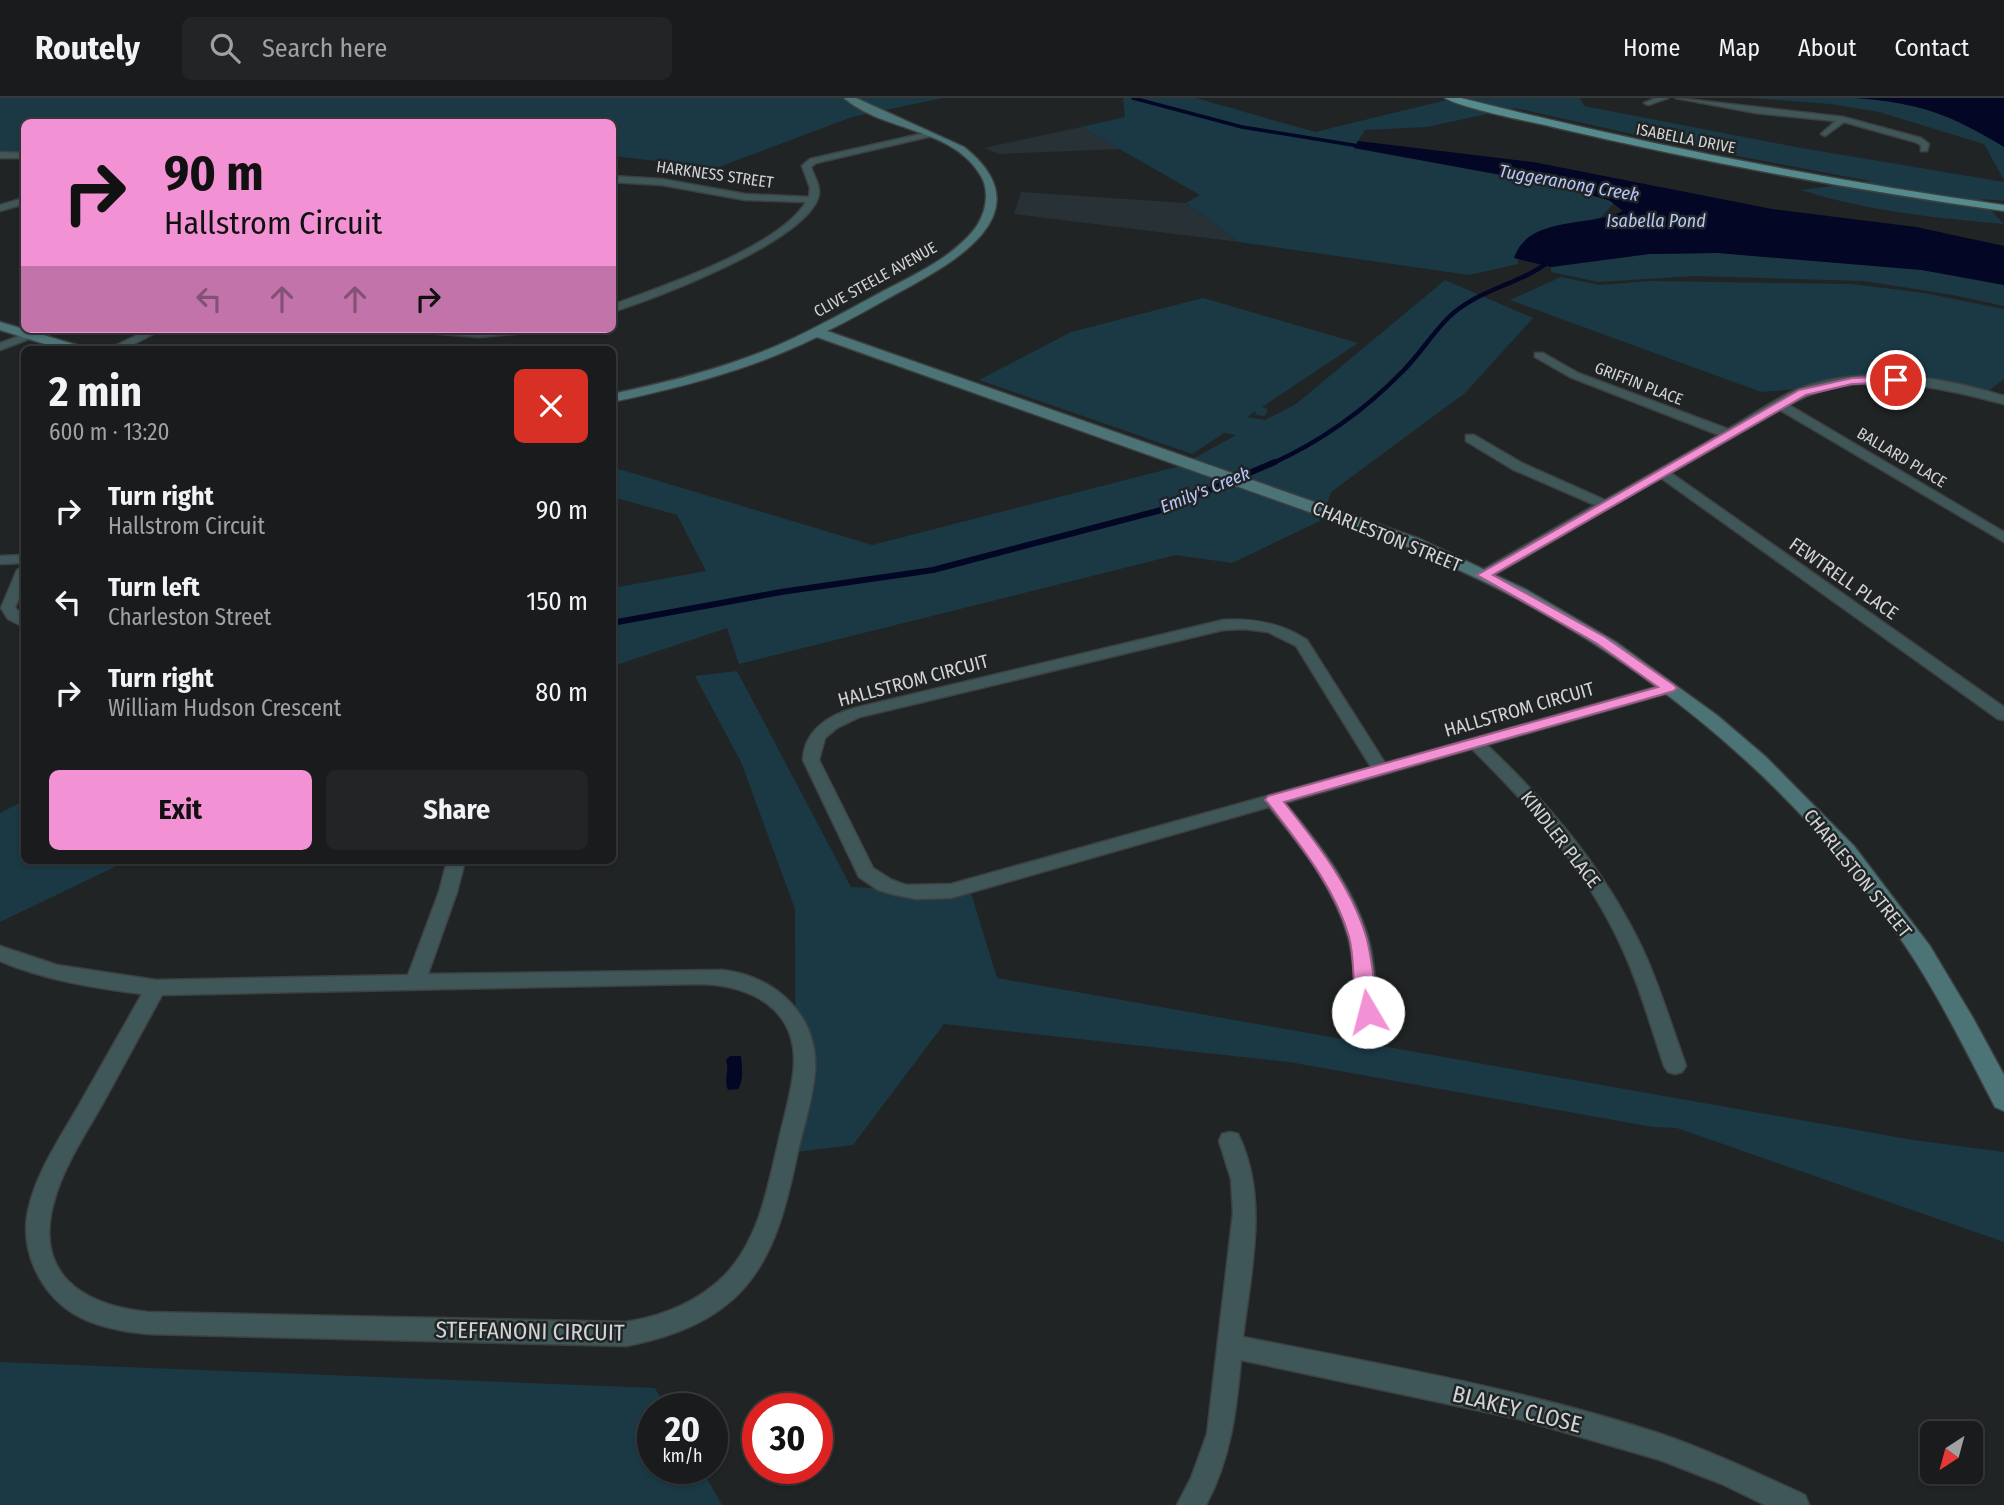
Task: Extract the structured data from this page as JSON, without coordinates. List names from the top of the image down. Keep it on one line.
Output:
{"streets":{"main road":["ISABELLA DRIVE"],"street":["HARKNESS STREET","CLIVE STEELE AVENUE","GRIFFIN PLACE","BALLARD PLACE","CHARLESTON STREET","FEWTRELL PLACE","HALLSTROM CIRCUIT","KINDLER PLACE","STEFFANONI CIRCUIT","BLAKEY CLOSE"]},"crossings":[["CLIVE STEELE AVENUE","CHARLESTON STREET"],["CHARLESTON STREET","HALLSTROM CIRCUIT"],["HALLSTROM CIRCUIT","KINDLER PLACE"]],"water":["Tuggeranong Creek","Isabella Pond","Emily's Creek"],"north":"bottom left","page":{"header":"Routely","search":"Search here","nav":["Home","Map","About","Contact"],"turn":["90 m","Hallstrom Circuit"],"heading":["2 min","600 m · 13:20"],"list":[{"name":"Turn right","note":"Hallstrom Circuit","value":"90 m"},{"name":"Turn left","note":"Charleston Street","value":"150 m"},{"name":"Turn right","note":"William Hudson Crescent","value":"80 m"}],"buttons":["Exit","Share"],"speed":"20 km/h","limit":"30"}}
